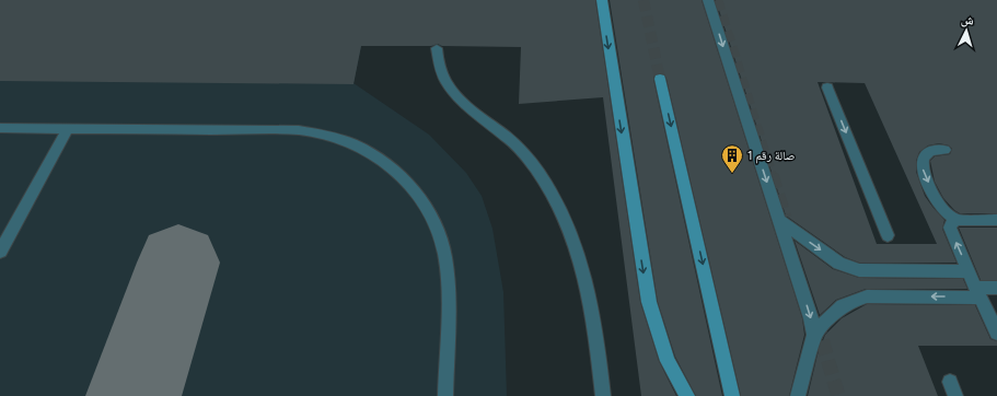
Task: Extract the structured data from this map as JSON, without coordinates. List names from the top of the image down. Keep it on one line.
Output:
{"places":{"building":["صالة رقم 1"]},"north":"top"}
